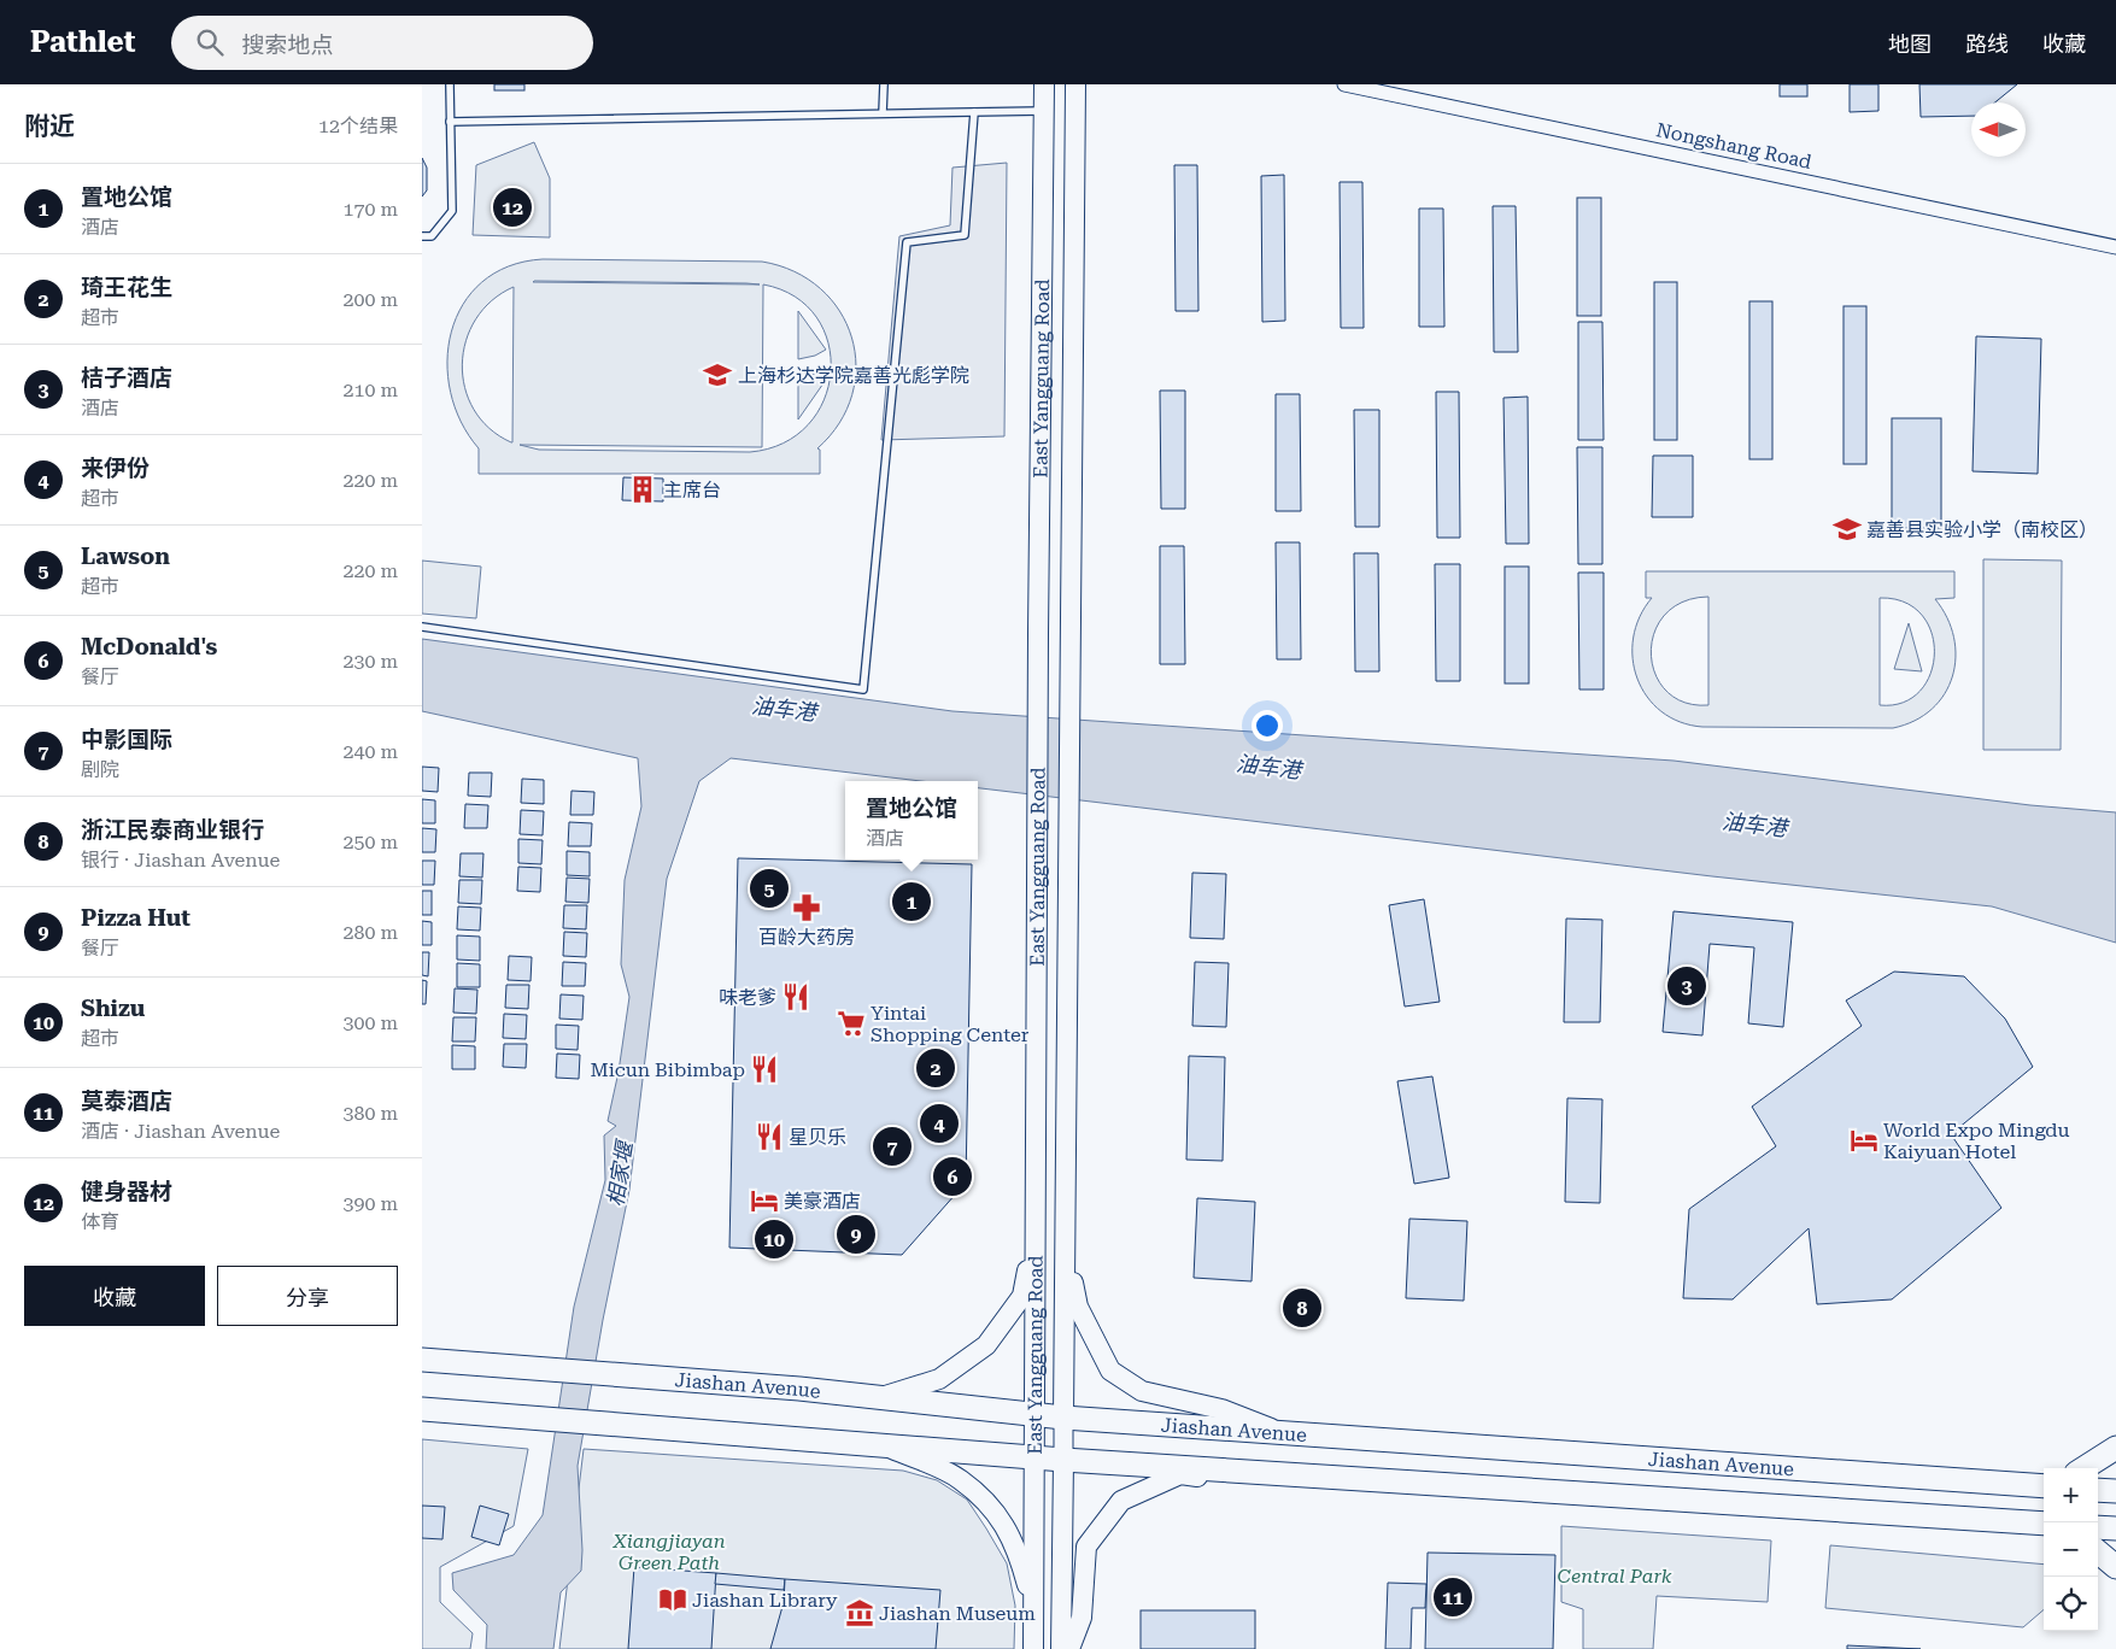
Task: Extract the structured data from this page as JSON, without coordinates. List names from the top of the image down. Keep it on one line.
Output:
{"streets":{"main road":["East Yangguang Road","Jiashan Avenue"],"street":["Nongshang Road"]},"crossings":[["East Yangguang Road","Jiashan Avenue"]],"water":["油车港","相家堰"],"parks":["Xiangjiayan Green Path","Central Park"],"places":{"school or university":["上海杉达学院嘉善光彪学院","嘉善县实验小学（南校区）"],"building":["主席台"],"pharmacy":["百龄大药房"],"restaurant":["味老爹","Micun Bibimbap","星贝乐"],"supermarket":["Yintai Shopping Center"],"hotel":["World Expo Mingdu Kaiyuan Hotel","美豪酒店"],"library":["Jiashan Library"],"museum":["Jiashan Museum"]},"north":"left","page":{"header":"Pathlet","search":"搜索地点","nav":["地图","路线","收藏"],"heading":["附近","12个结果"],"list":[{"mark":"1","name":"置地公馆","note":"酒店","value":"170 m"},{"mark":"2","name":"琦王花生","note":"超市","value":"200 m"},{"mark":"3","name":"桔子酒店","note":"酒店","value":"210 m"},{"mark":"4","name":"来伊份","note":"超市","value":"220 m"},{"mark":"5","name":"Lawson","note":"超市","value":"220 m"},{"mark":"6","name":"McDonald's","note":"餐厅","value":"230 m"},{"mark":"7","name":"中影国际","note":"剧院","value":"240 m"},{"mark":"8","name":"浙江民泰商业银行","note":"银行 · Jiashan Avenue","value":"250 m"},{"mark":"9","name":"Pizza Hut","note":"餐厅","value":"280 m"},{"mark":"10","name":"Shizu","note":"超市","value":"300 m"},{"mark":"11","name":"莫泰酒店","note":"酒店 · Jiashan Avenue","value":"380 m"},{"mark":"12","name":"健身器材","note":"体育","value":"390 m"}],"pins":["12","5","1","3","2","4","7","6","9","10","8","11"],"popup":["置地公馆","酒店"],"buttons":["收藏","分享"],"map_buttons":["+","−"]}}
